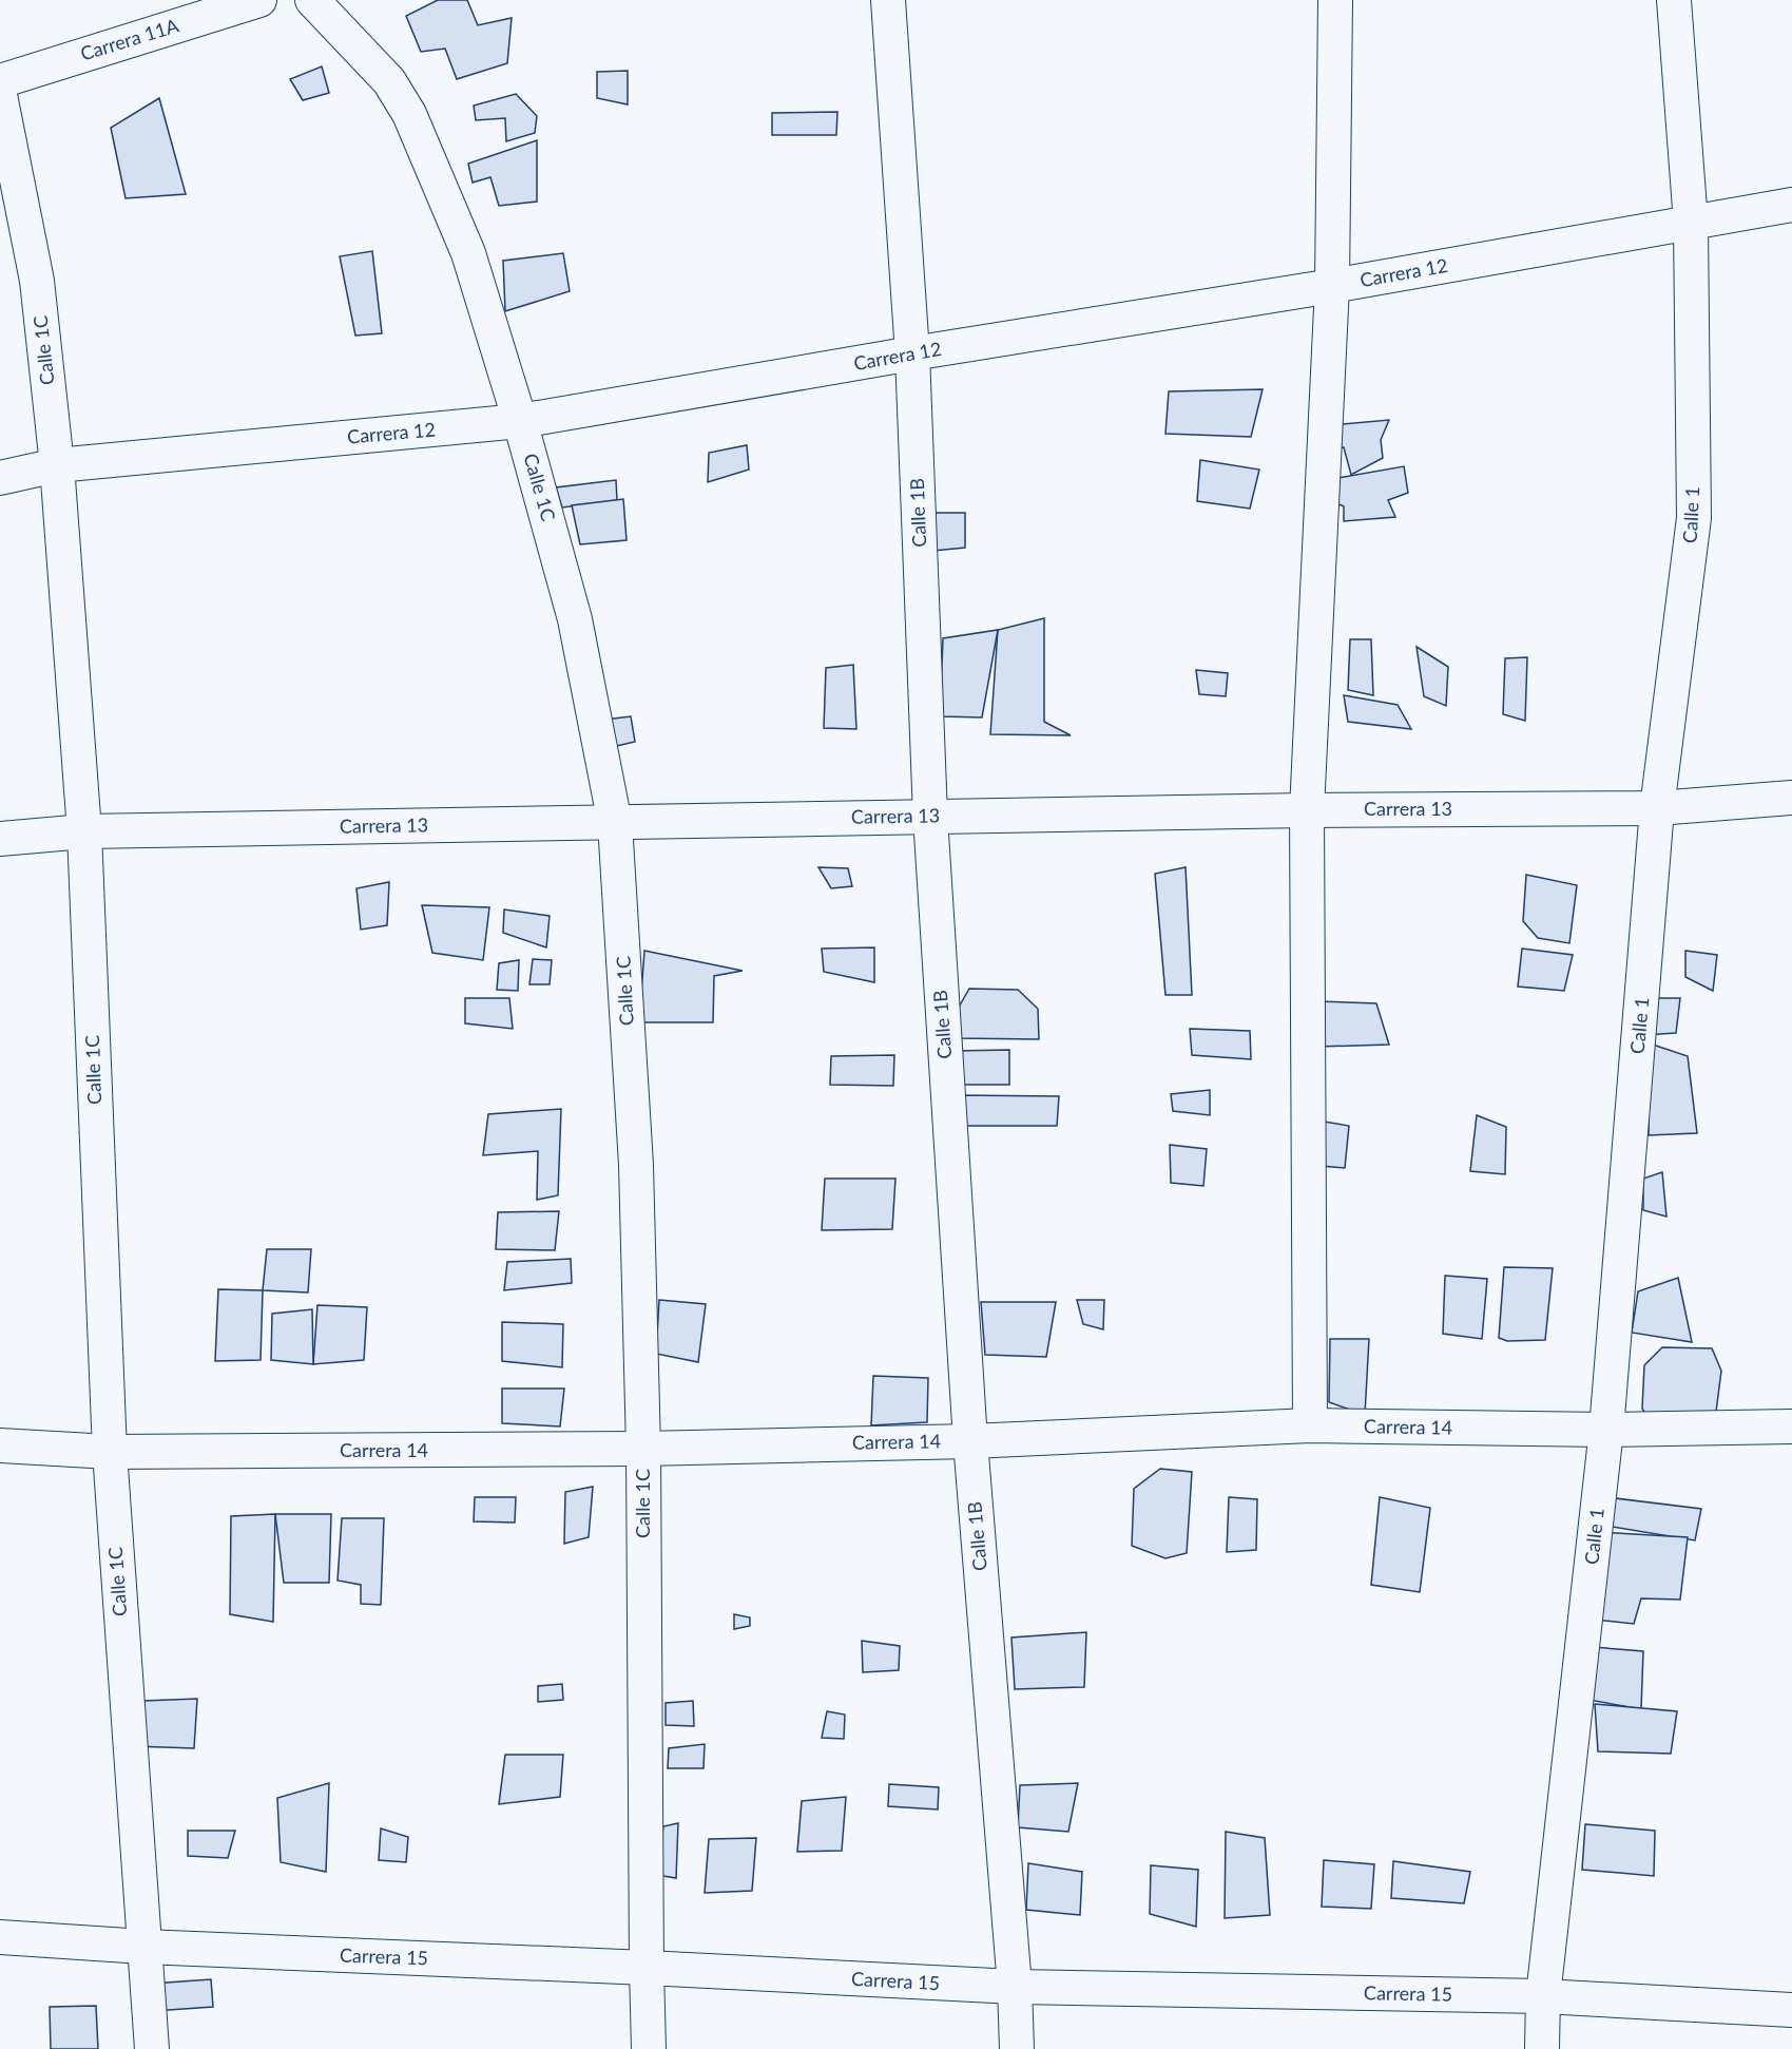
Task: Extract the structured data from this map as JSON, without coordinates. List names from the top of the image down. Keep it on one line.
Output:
{"streets":{"street":["Carrera 11A","Carrera 12","Calle 1C","Calle 1B","Calle 1","Carrera 13","Carrera 14","Carrera 15"]},"crossings":[["Carrera 12","Calle 1C"],["Carrera 12","Calle 1B"],["Carrera 12","Calle 1"],["Calle 1C","Carrera 13"],["Calle 1C","Carrera 14"],["Calle 1C","Carrera 15"],["Calle 1B","Carrera 13"],["Calle 1B","Carrera 14"],["Calle 1B","Carrera 15"],["Calle 1","Carrera 13"],["Calle 1","Carrera 14"],["Calle 1","Carrera 15"]]}
